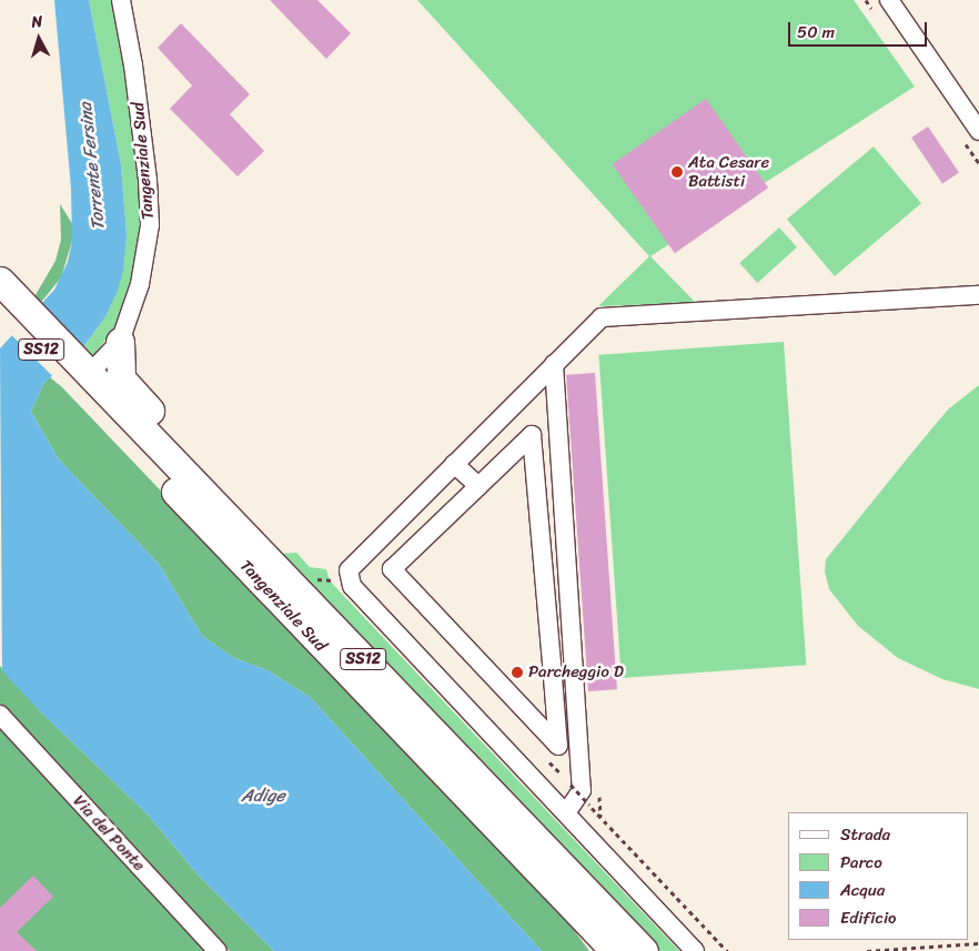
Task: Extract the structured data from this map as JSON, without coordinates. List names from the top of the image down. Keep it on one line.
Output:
{"streets":{"highway":["Tangenziale Sud","SS12"],"street":["Via del Ponte"]},"water":["Torrente Fersina","Adige"],"places":["Ata Cesare Battisti","Parcheggio D"],"legend":["Strada","Parco","Acqua","Edificio"],"scale_bar":"50 m","north":"top"}
